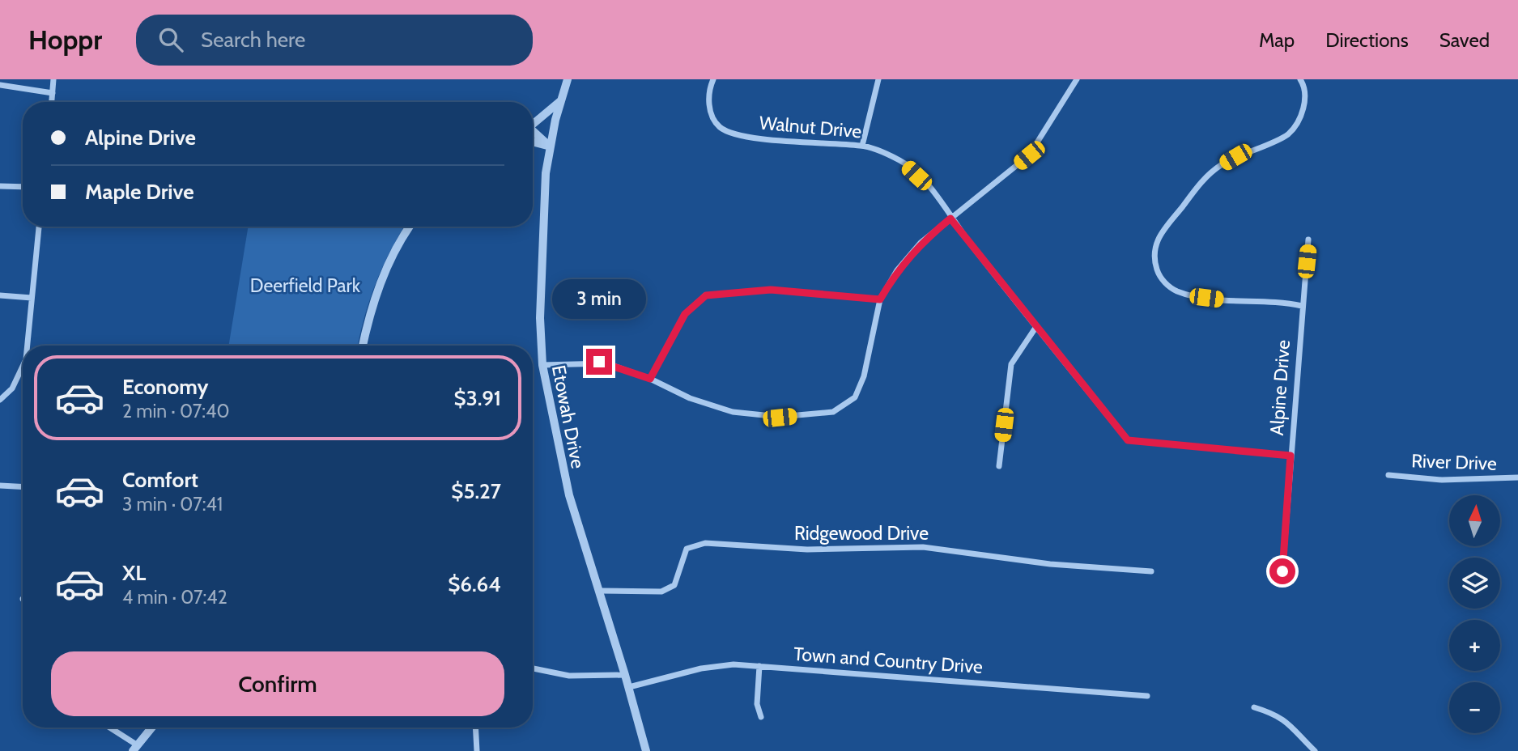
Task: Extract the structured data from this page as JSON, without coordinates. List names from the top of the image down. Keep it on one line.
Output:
{"streets":{"street":["Walnut Drive","Alpine Drive","Etowah Drive","River Drive","Ridgewood Drive","Town and Country Drive"]},"crossings":[["Walnut Drive","Alpine Drive"],["Etowah Drive","Ridgewood Drive"],["Etowah Drive","Town and Country Drive"]],"parks":["Deerfield Park"],"north":"top","page":{"header":"Hoppr","search":"Search here","nav":["Map","Directions","Saved"],"banner":["Alpine Drive","Maple Drive"],"bubble":"3 min","list":[{"name":"Economy","note":"2 min · 07:40","value":"$3.91"},{"name":"Comfort","note":"3 min · 07:41","value":"$5.27"},{"name":"XL","note":"4 min · 07:42","value":"$6.64"}],"map_buttons":["+","−"],"buttons":"Confirm"}}
